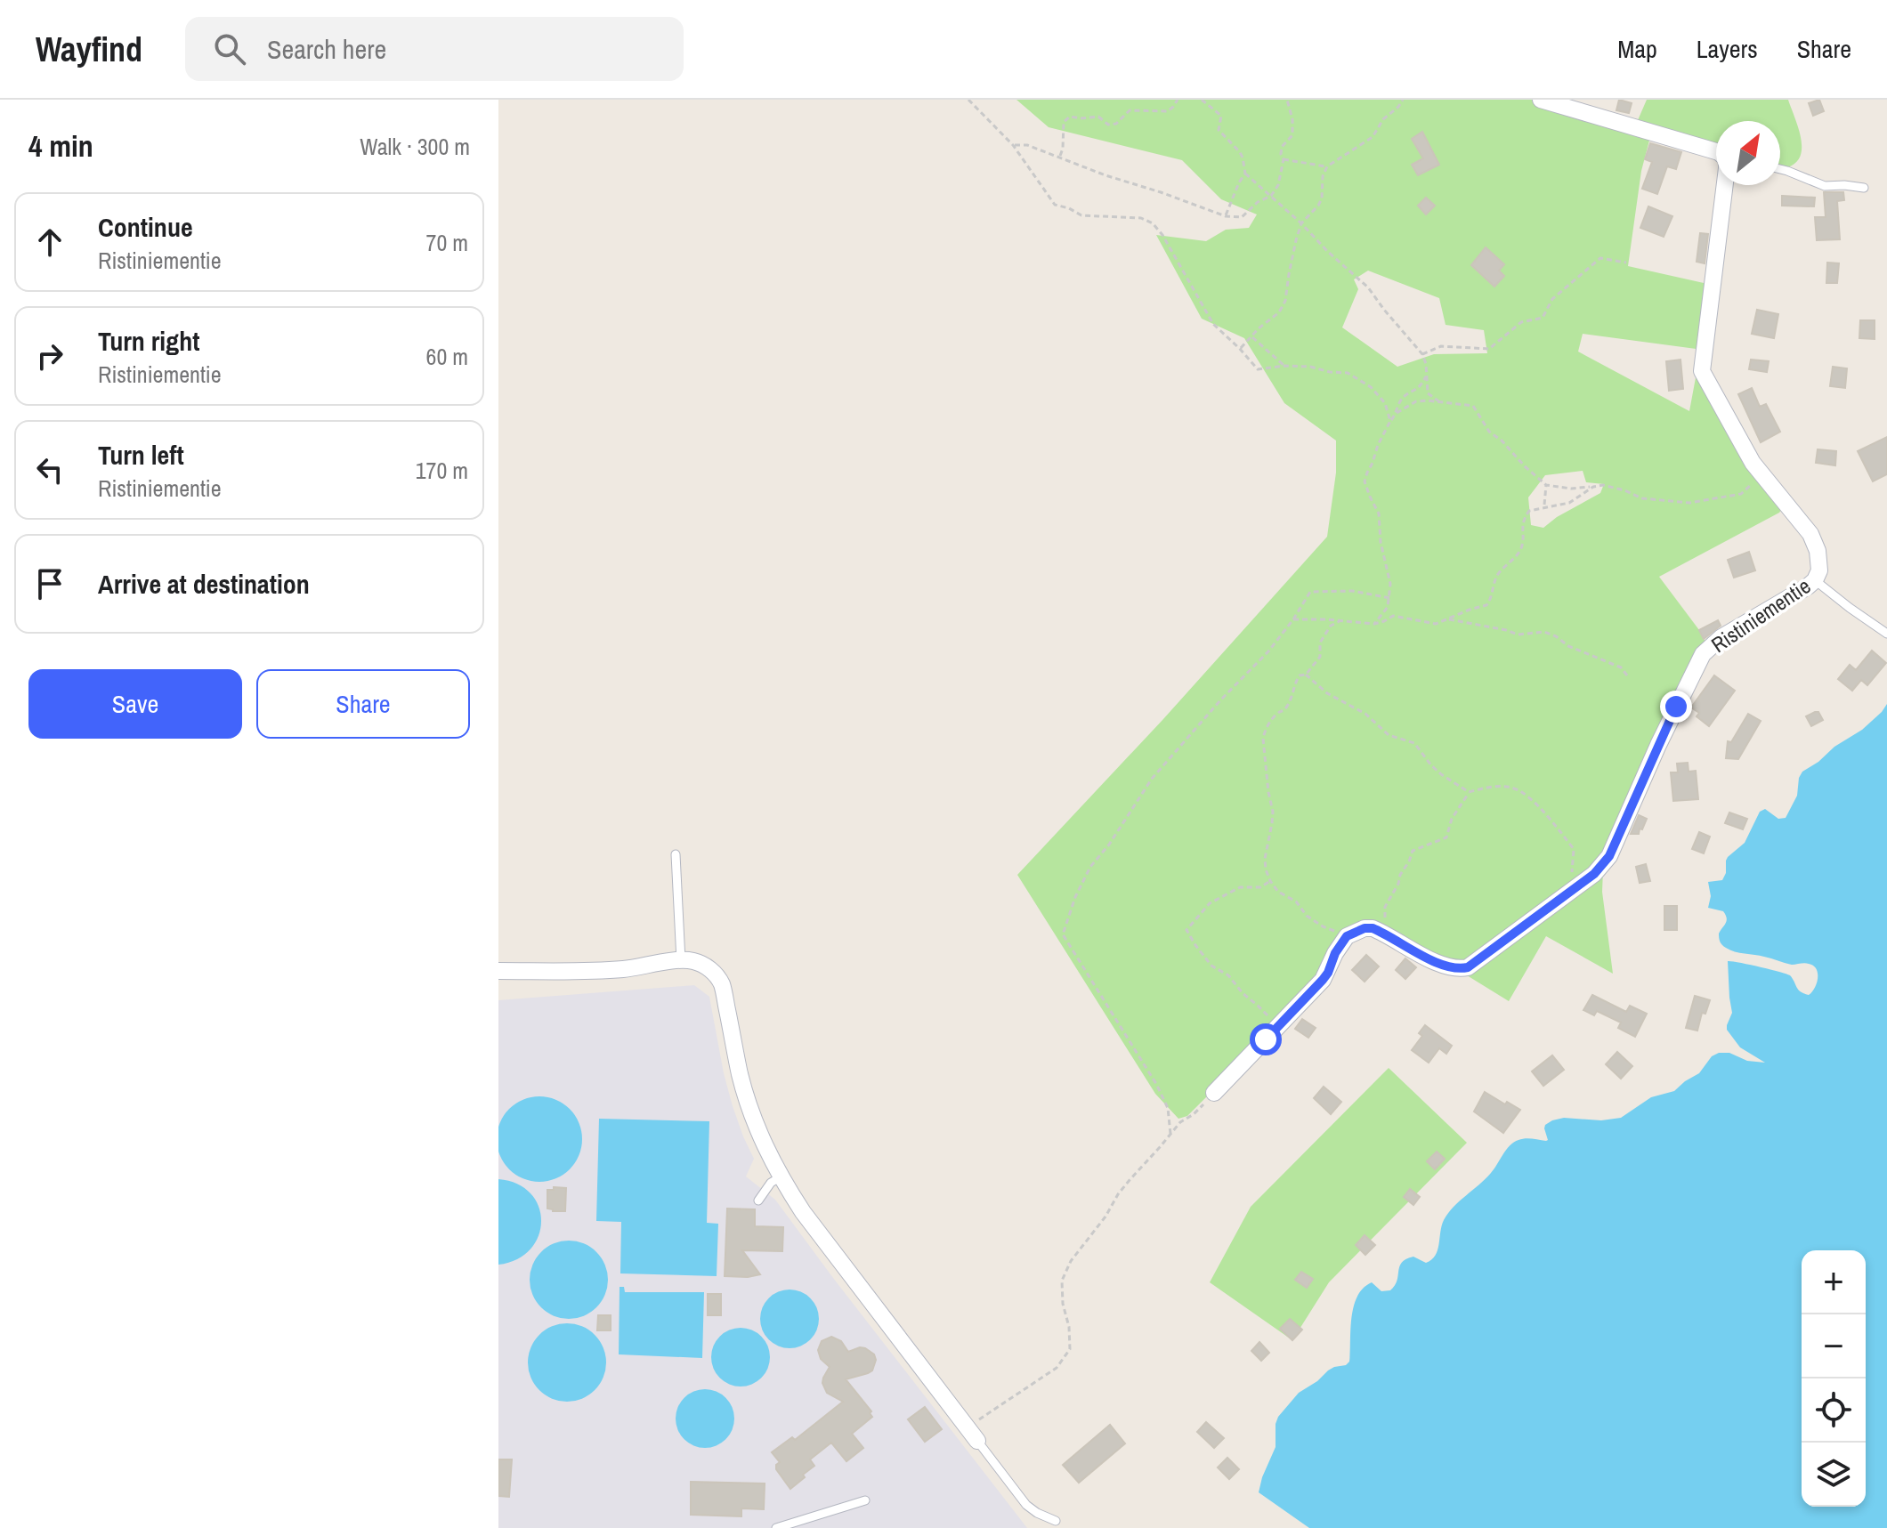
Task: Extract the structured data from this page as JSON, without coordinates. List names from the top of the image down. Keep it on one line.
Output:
{"streets":{"street":["Ristiniementie"]},"north":"top right","page":{"header":"Wayfind","search":"Search here","nav":["Map","Layers","Share"],"heading":["4 min","Walk · 300 m"],"list":[["Continue","Ristiniementie","70 m"],["Turn right","Ristiniementie","60 m"],["Turn left","Ristiniementie","170 m"],"Arrive at destination"],"buttons":["Save","Share"],"map_buttons":["+","−"]}}
